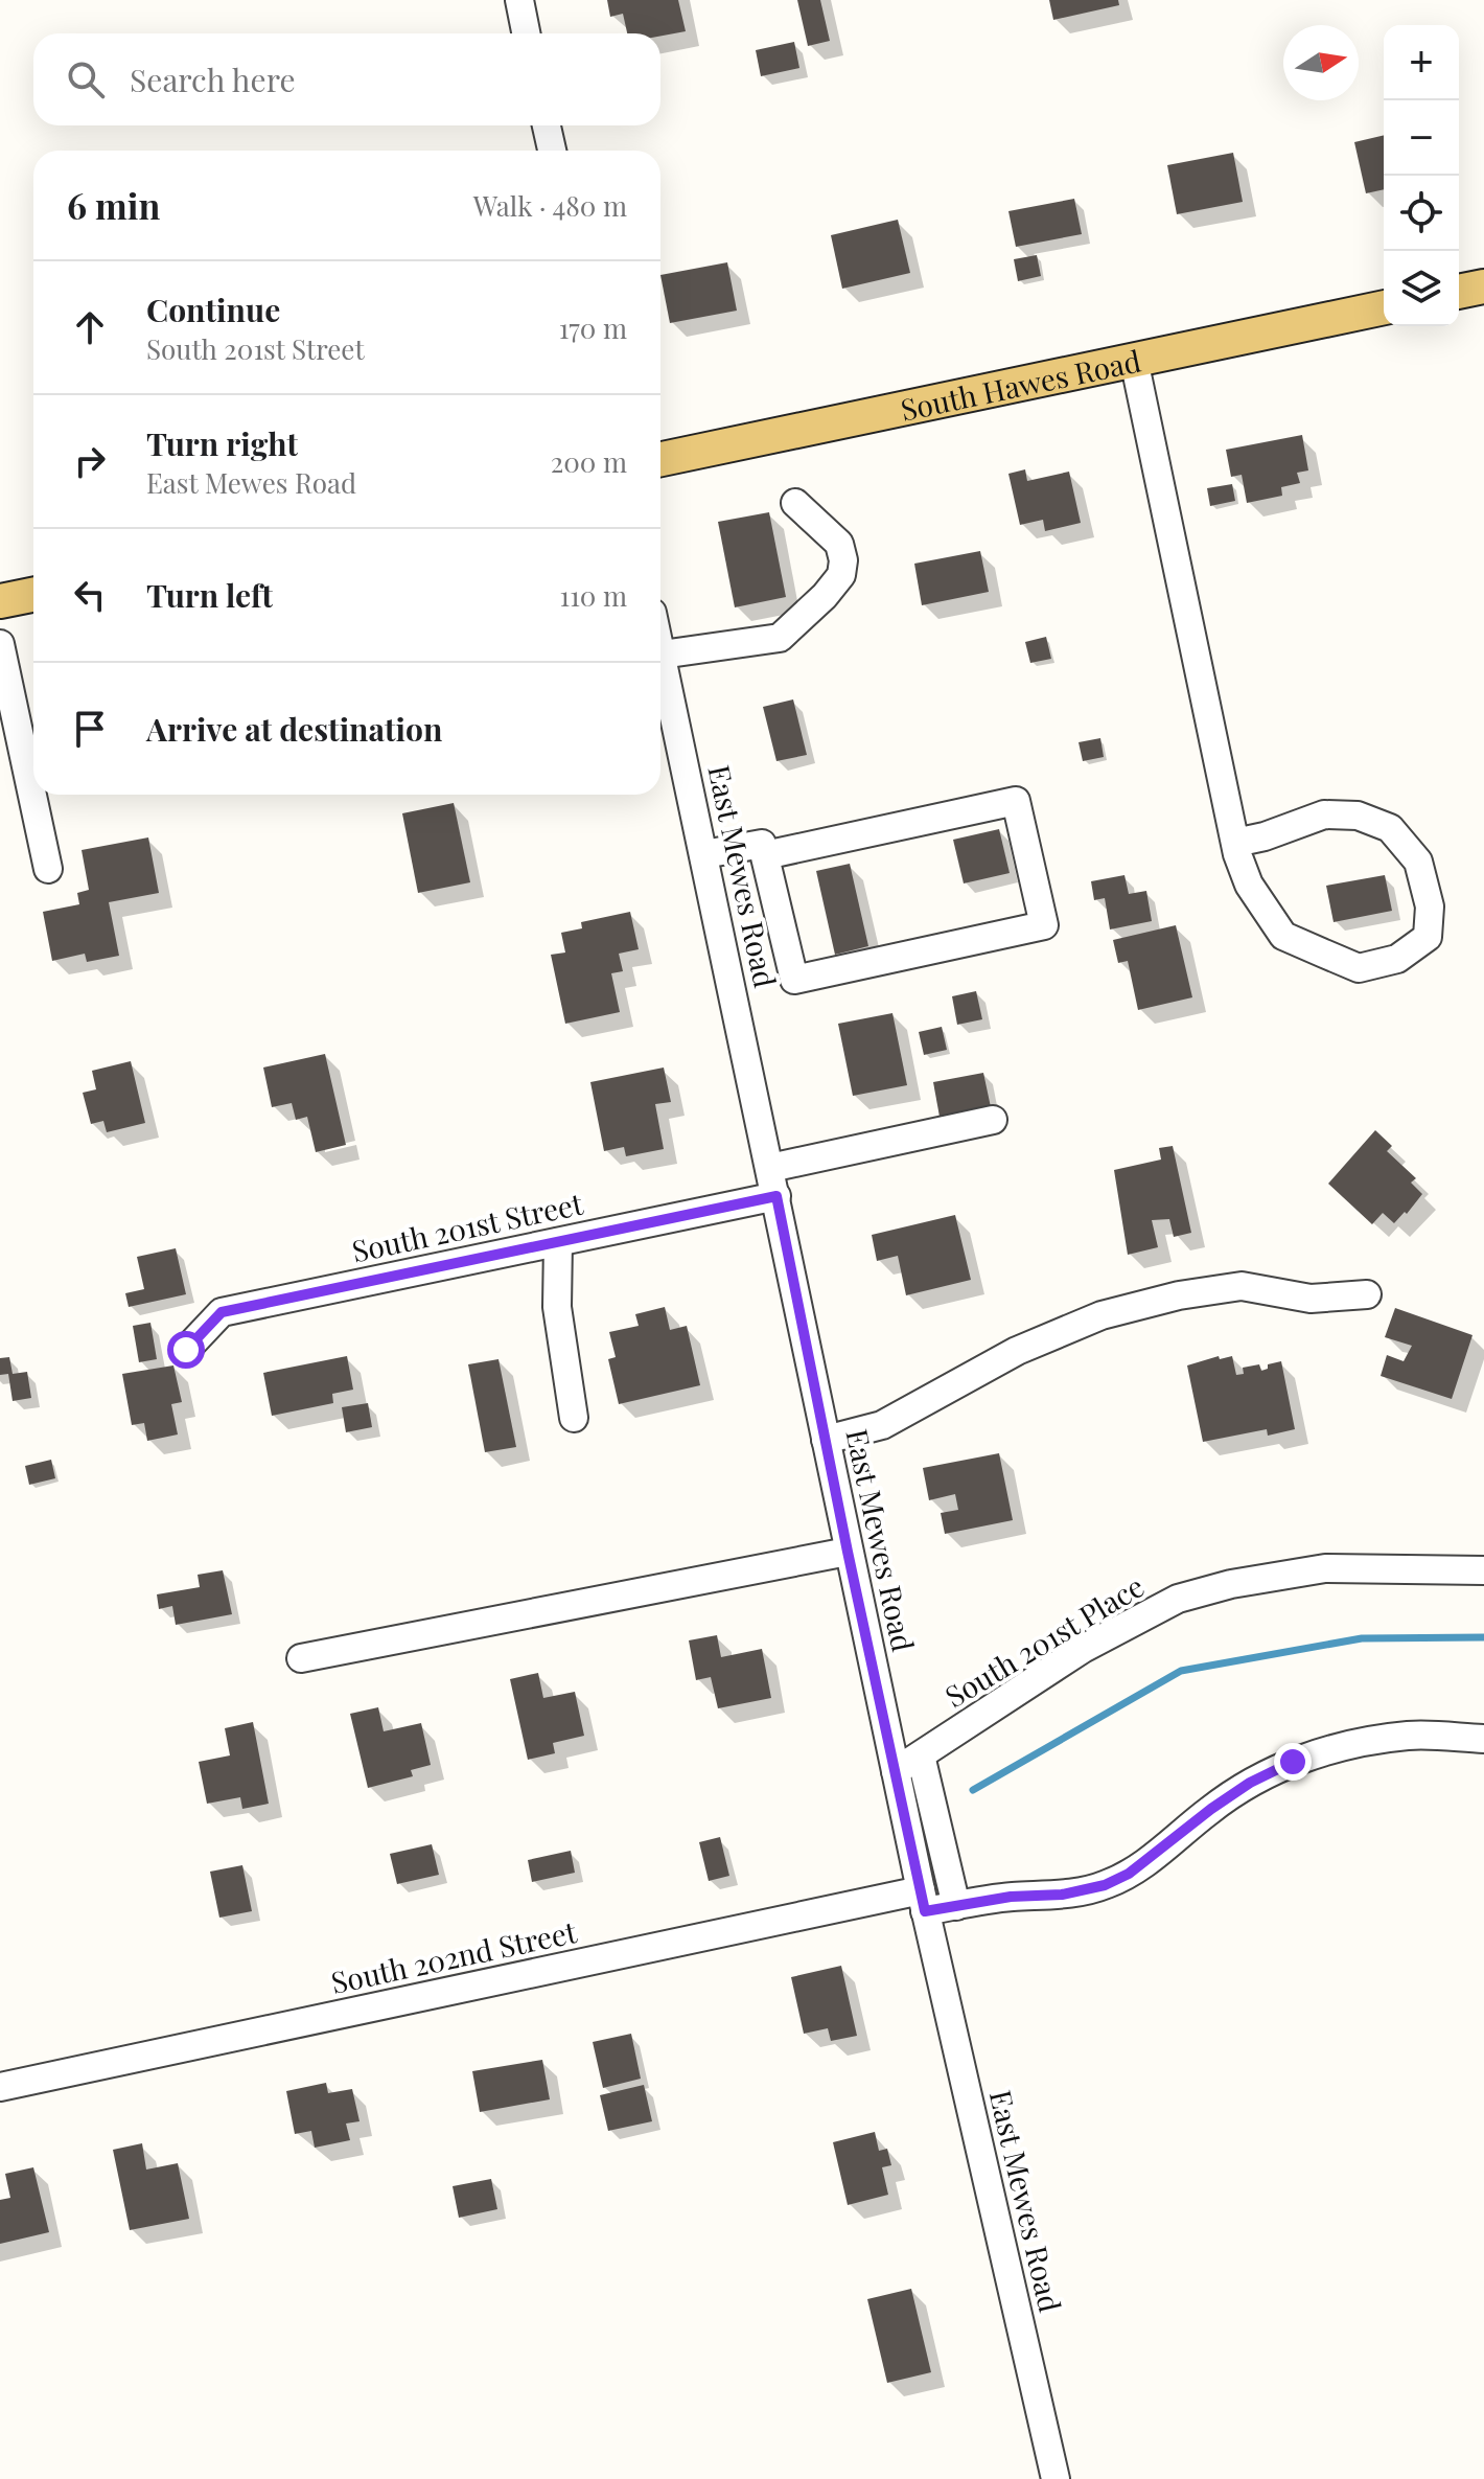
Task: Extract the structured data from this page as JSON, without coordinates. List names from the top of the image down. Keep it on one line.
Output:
{"streets":{"main road":["South Hawes Road"],"street":["East Mewes Road","South 201st Street","South 201st Place","South 202nd Street"]},"crossings":[["East Mewes Road","South 201st Street"],["East Mewes Road","South 201st Place"],["East Mewes Road","South 202nd Street"]],"north":"right","page":{"map_buttons":["+","−"],"search":"Search here","heading":["6 min","Walk · 480 m"],"list":[["Continue","South 201st Street","170 m"],["Turn right","East Mewes Road","200 m"],["Turn left","110 m"],"Arrive at destination"]}}
